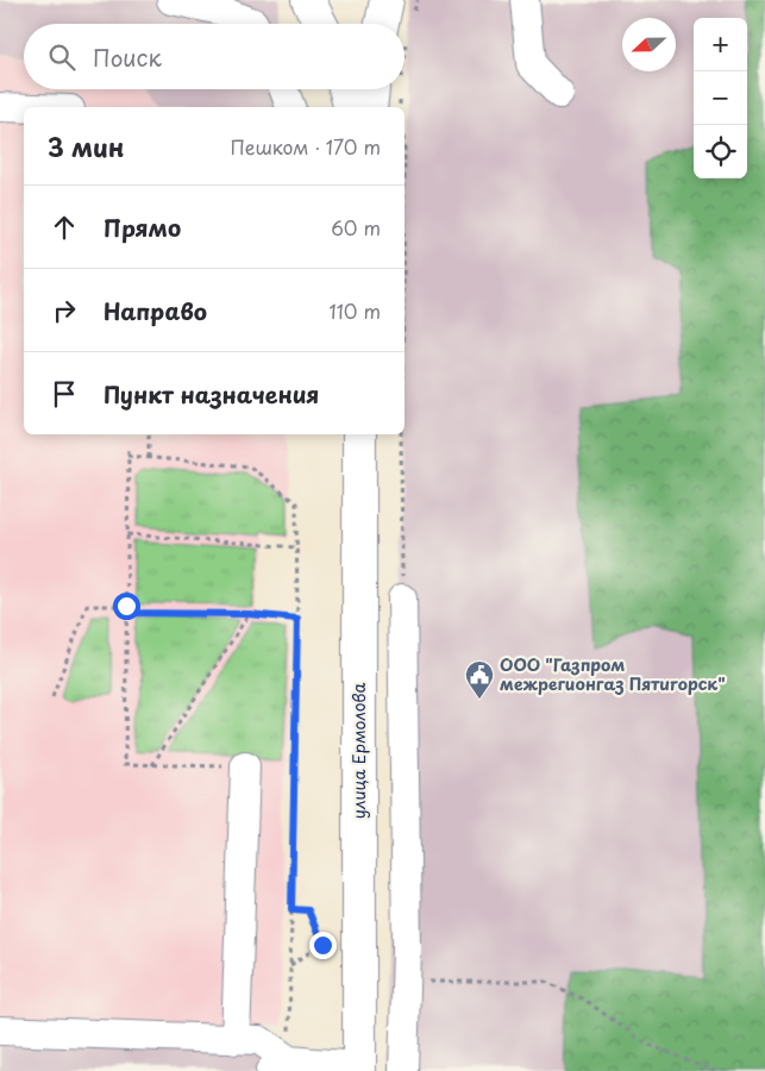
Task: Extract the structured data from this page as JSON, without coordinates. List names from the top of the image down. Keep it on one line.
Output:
{"streets":{"main road":["улица Ермолова"]},"places":{"public building":["ООО \"Газпром межрегионгаз Пятигорск\""]},"north":"left","page":{"map_buttons":["+","−"],"search":"Поиск","heading":["3 мин","Пешком · 170 m"],"list":[["Прямо","60 m"],["Направо","110 m"],"Пункт назначения"]}}
